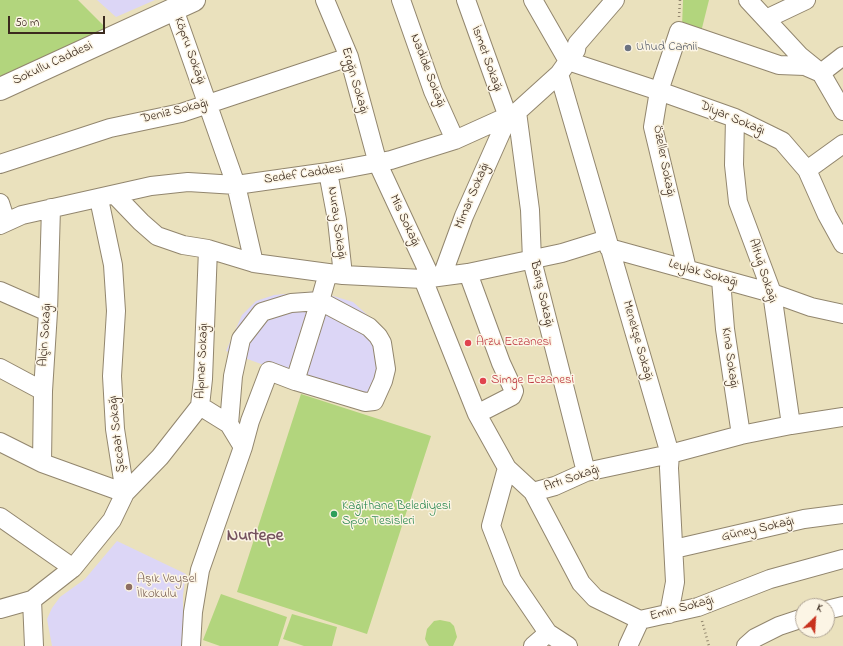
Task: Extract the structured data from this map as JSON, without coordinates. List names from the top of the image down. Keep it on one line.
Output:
{"streets":{"main road":["Sokullu Caddesi"],"street":["Köpru Sokağı","İsmet Sokağı","Nadide Sokağı","Ergğn Sokağı","Deniz Sokağı","Diyar Sokağı","Özeller Sokağı","Sedef Caddesi","Mimar Sokağı","Mis Sokağı","Nuray Sokağı","Altuğ Sokağı","Leylak Sokağı","Barış Sokağı","Alçin Sokağı","Menekşe Sokağı","Kına Sokağı","Alpınar Sokağı","Şecaat Sokağı","Artı Sokağı","Güney Sokağı","Emin Sokağı"]},"crossings":[["Köpru Sokağı","Sokullu Caddesi"],["Köpru Sokağı","Deniz Sokağı"],["Köpru Sokağı","Sedef Caddesi"],["İsmet Sokağı","Sedef Caddesi"],["İsmet Sokağı","Mimar Sokağı"],["İsmet Sokağı","Barış Sokağı"],["Nadide Sokağı","Sedef Caddesi"],["Ergğn Sokağı","Deniz Sokağı"],["Ergğn Sokağı","Sedef Caddesi"],["Ergğn Sokağı","Mis Sokağı"],["Diyar Sokağı","Özeller Sokağı"],["Diyar Sokağı","Sedef Caddesi"],["Diyar Sokağı","Altuğ Sokağı"],["Diyar Sokağı","Menekşe Sokağı"],["Özeller Sokağı","Leylak Sokağı"],["Sedef Caddesi","Mimar Sokağı"],["Sedef Caddesi","Mis Sokağı"],["Sedef Caddesi","Nuray Sokağı"],["Sedef Caddesi","Barış Sokağı"],["Sedef Caddesi","Alçin Sokağı"],["Sedef Caddesi","Menekşe Sokağı"],["Sedef Caddesi","Şecaat Sokağı"],["Mimar Sokağı","Mis Sokağı"],["Mimar Sokağı","Barış Sokağı"],["Mis Sokağı","Artı Sokağı"],["Altuğ Sokağı","Leylak Sokağı"],["Altuğ Sokağı","Artı Sokağı"],["Leylak Sokağı","Menekşe Sokağı"],["Leylak Sokağı","Kına Sokağı"],["Barış Sokağı","Artı Sokağı"],["Menekşe Sokağı","Artı Sokağı"],["Menekşe Sokağı","Güney Sokağı"],["Menekşe Sokağı","Emin Sokağı"],["Kına Sokağı","Artı Sokağı"],["Alpınar Sokağı","Şecaat Sokağı"],["Artı Sokağı","Emin Sokağı"]],"districts":["Nurtepe"],"places":["Uhud Camii","Arzu Eczanesi","Simge Eczanesi","Kağıthane Belediyesi Spor Tesisleri","Aşık Veysel İlkokulu"],"scale_bar":"50 m","north":"top right"}
